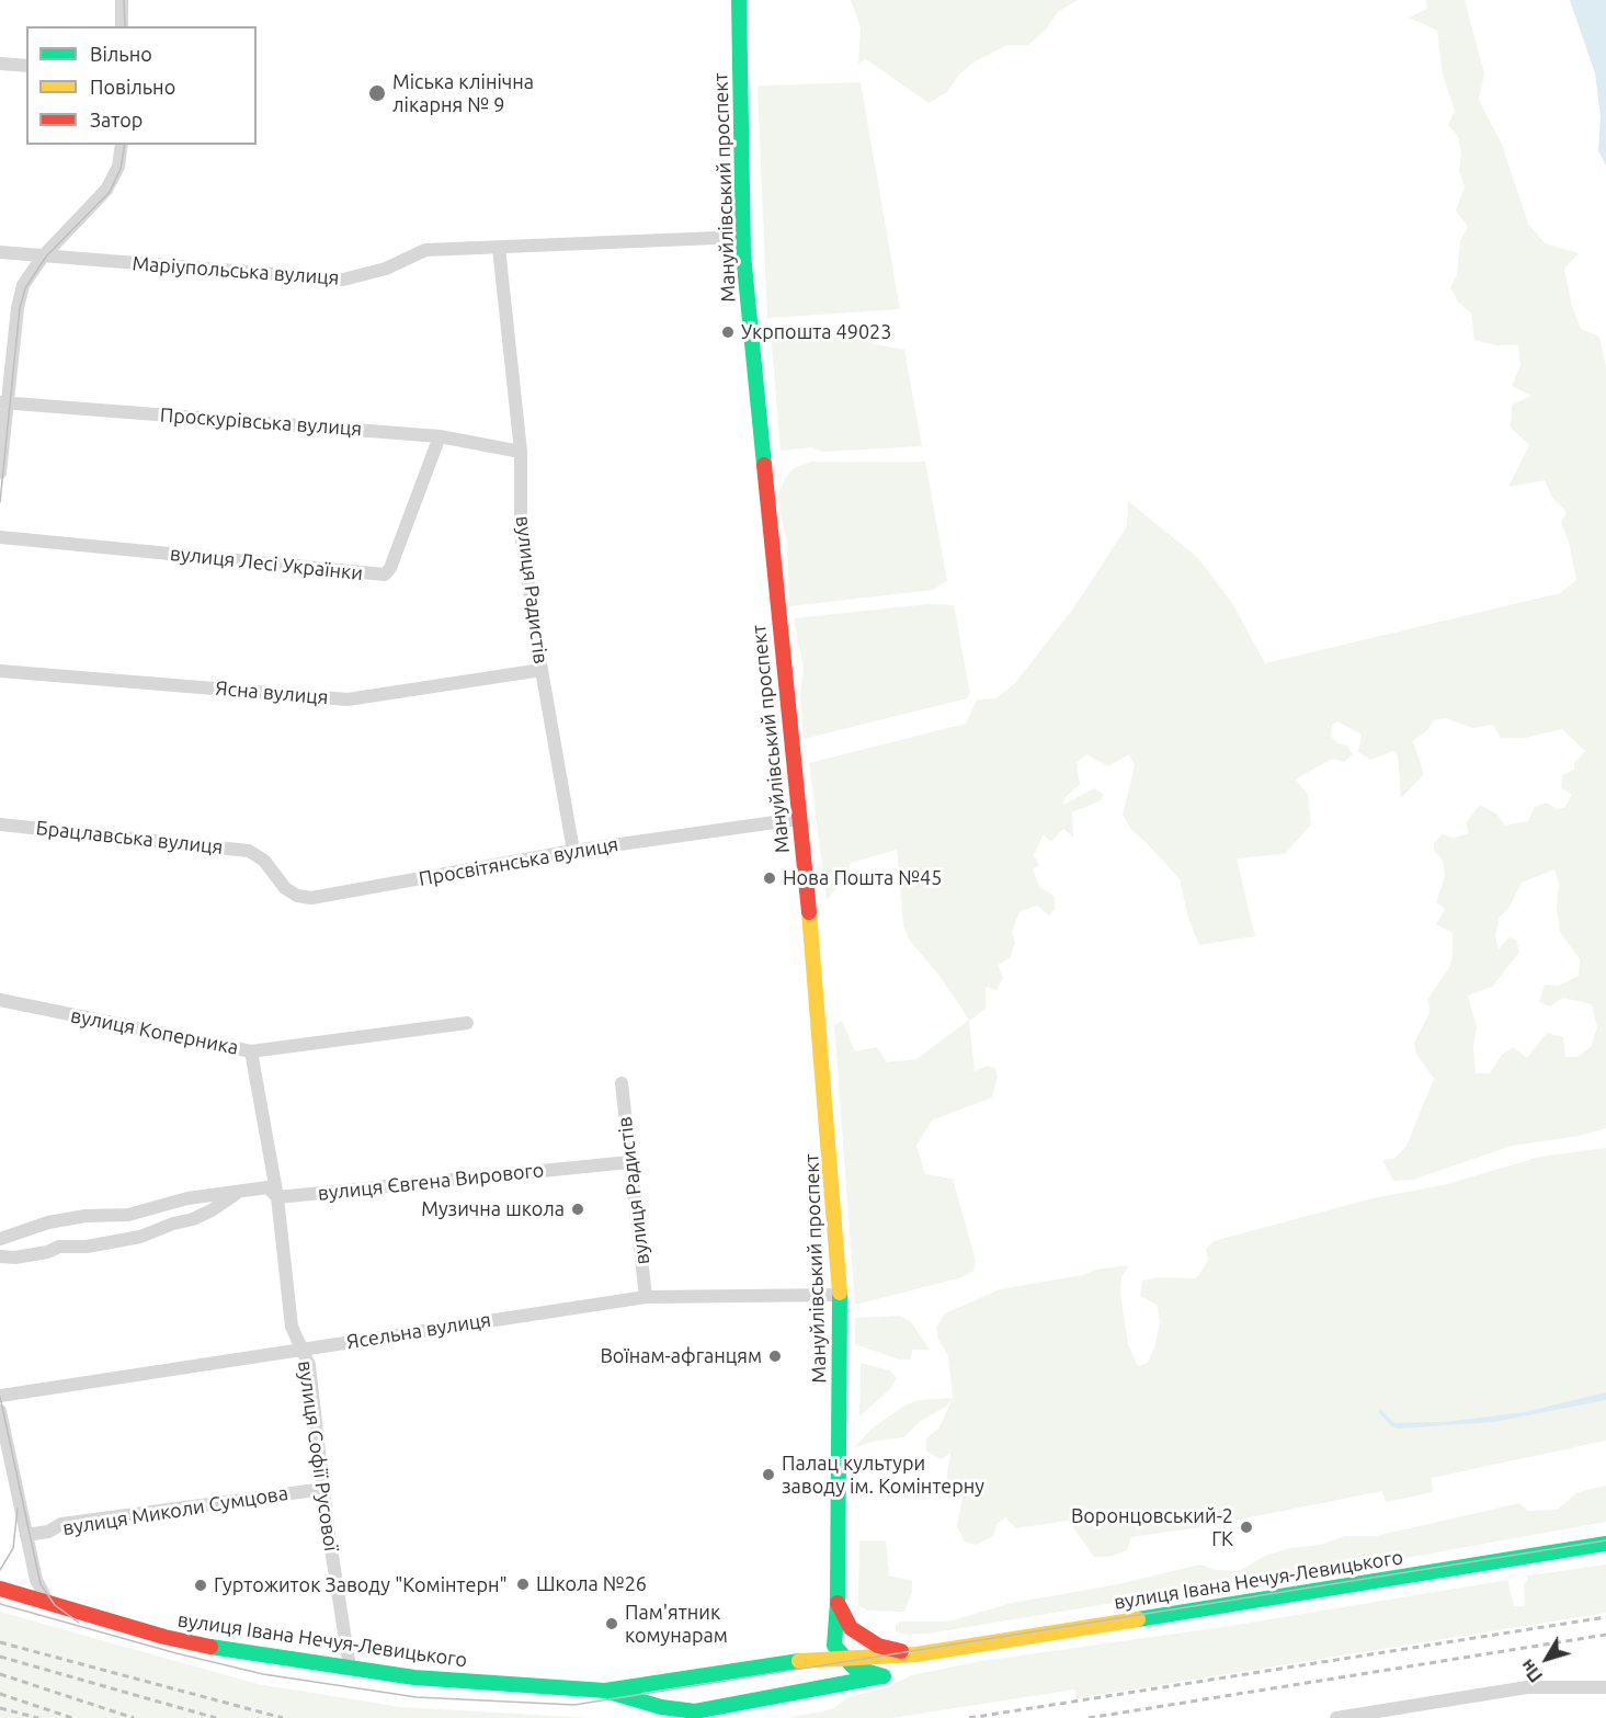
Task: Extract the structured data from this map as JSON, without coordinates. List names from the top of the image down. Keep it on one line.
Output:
{"streets":{"main road":["Мануйлівський проспект","вулиця Івана Нечуя-Левицького"],"street":["Маріупольська вулиця","Проскурівська вулиця","вулиця Лесі Українки","вулиця Радистів","Ясна вулиця","Брацлавська вулиця","Просвітянська вулиця","вулиця Коперника","вулиця Євгена Вирового","Ясельна вулиця","вулиця Софії Русової","вулиця Миколи Сумцова"]},"crossings":[["Мануйлівський проспект","Маріупольська вулиця"],["Мануйлівський проспект","Просвітянська вулиця"],["Мануйлівський проспект","Ясельна вулиця"],["Маріупольська вулиця","вулиця Радистів"],["Проскурівська вулиця","вулиця Лесі Українки"],["Проскурівська вулиця","вулиця Радистів"],["вулиця Радистів","Ясна вулиця"],["вулиця Радистів","Просвітянська вулиця"],["вулиця Радистів","вулиця Євгена Вирового"],["вулиця Радистів","Ясельна вулиця"],["Брацлавська вулиця","Просвітянська вулиця"],["вулиця Коперника","вулиця Софії Русової"],["вулиця Євгена Вирового","вулиця Софії Русової"],["Ясельна вулиця","вулиця Софії Русової"],["вулиця Софії Русової","вулиця Миколи Сумцова"],["вулиця Софії Русової","вулиця Івана Нечуя-Левицького"]],"places":["Міська клінічна лікарня № 9","Укрпошта 49023","Нова Пошта №45","Музична школа","Воїнам-афганцям","Палац культури заводу ім. Комінтерну","Воронцовський-2 ГК","Школа №26","Гуртожиток Заводу \"Комінтерн\"","Пам'ятник комунарам"],"legend":["Вільно","Повільно","Затор"],"north":"bottom left"}
